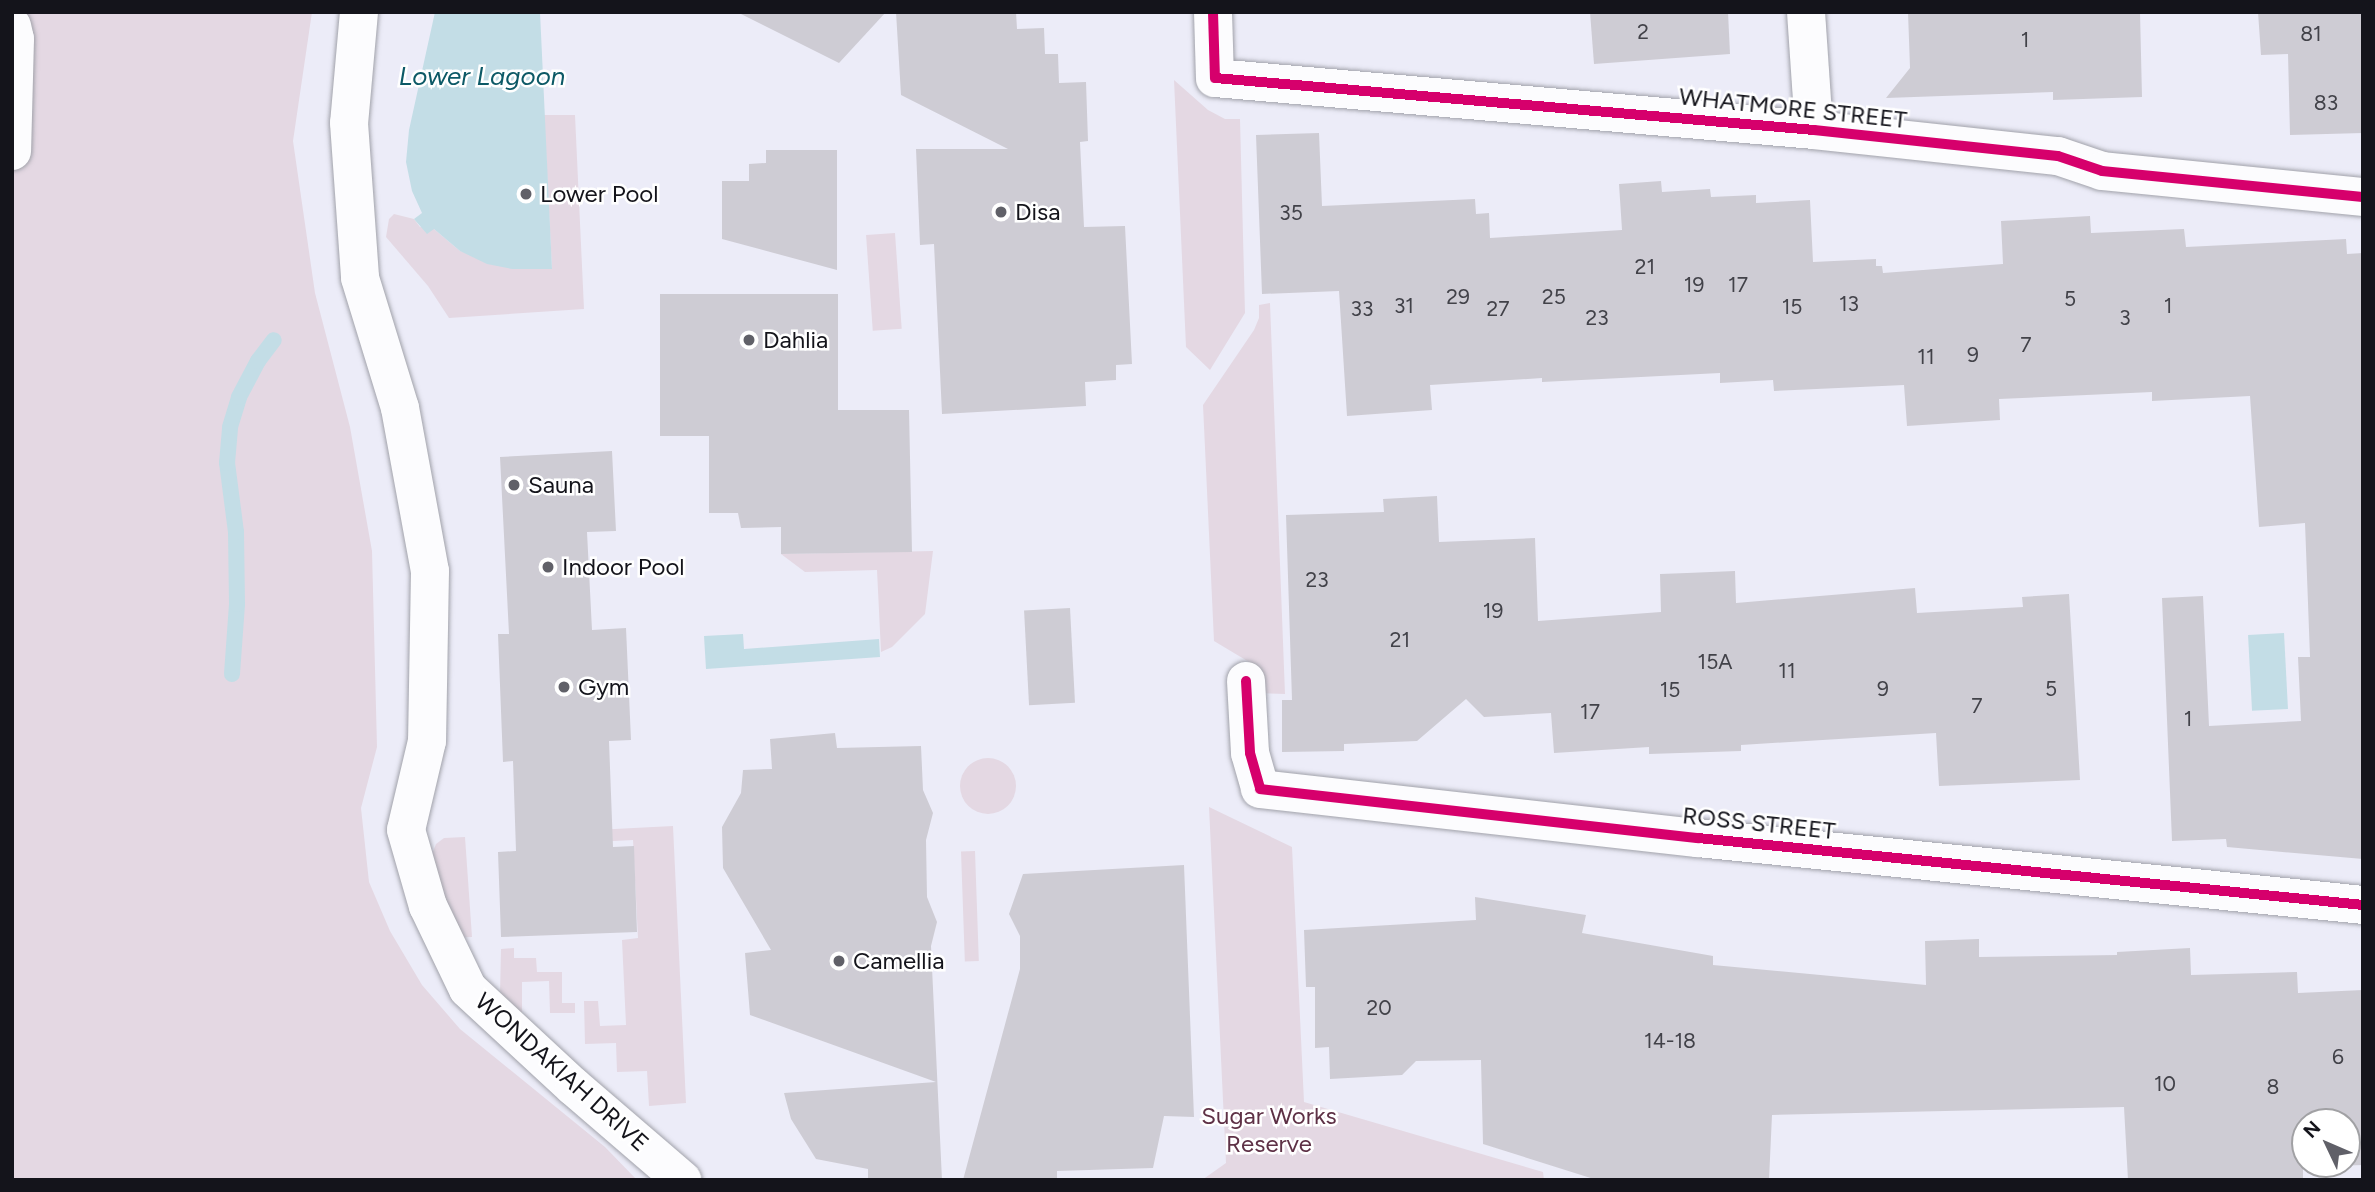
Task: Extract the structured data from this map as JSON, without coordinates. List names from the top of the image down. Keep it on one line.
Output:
{"streets":{"street":["WHATMORE STREET","ROSS STREET","WONDAKIAH DRIVE"]},"water":["Lower Lagoon"],"parks":["Sugar Works Reserve"],"places":["Lower Pool","Disa","Dahlia","Sauna","Indoor Pool","Gym","Camellia"],"house_numbers":["2","81","1","83","35","21","19","17","29","25","5","13","31","1","15","33","27","23","3","7","9","11","23","19","21","15A","11","9","5","15","7","17","1","20","14-18","6","10","8"],"north":"top left"}
